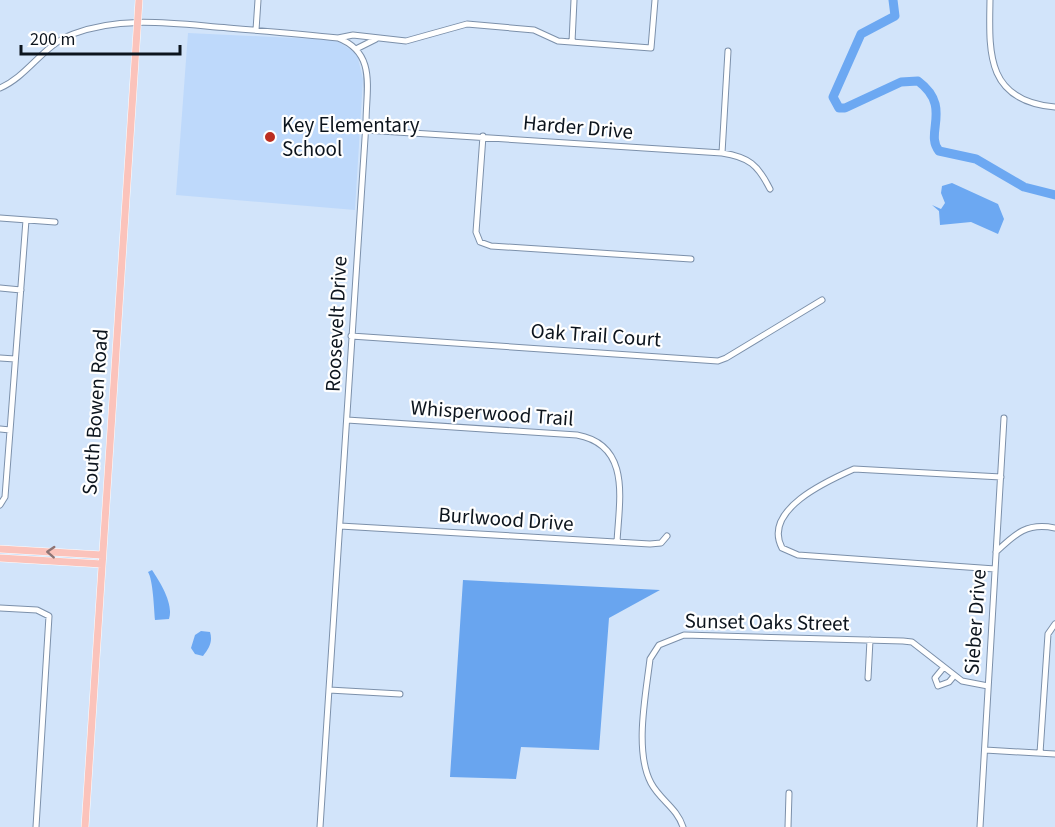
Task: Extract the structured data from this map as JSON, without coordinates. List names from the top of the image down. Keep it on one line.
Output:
{"streets":{"main road":["South Bowen Road"],"street":["Harder Drive","Roosevelt Drive","Oak Trail Court","Whisperwood Trail","Burlwood Drive","Sunset Oaks Street","Sieber Drive"]},"crossings":[["Harder Drive","Roosevelt Drive"],["Roosevelt Drive","Oak Trail Court"],["Roosevelt Drive","Whisperwood Trail"],["Roosevelt Drive","Burlwood Drive"],["Whisperwood Trail","Burlwood Drive"],["Sunset Oaks Street","Sieber Drive"]],"places":["Key Elementary School"],"scale_bar":"200 m"}
